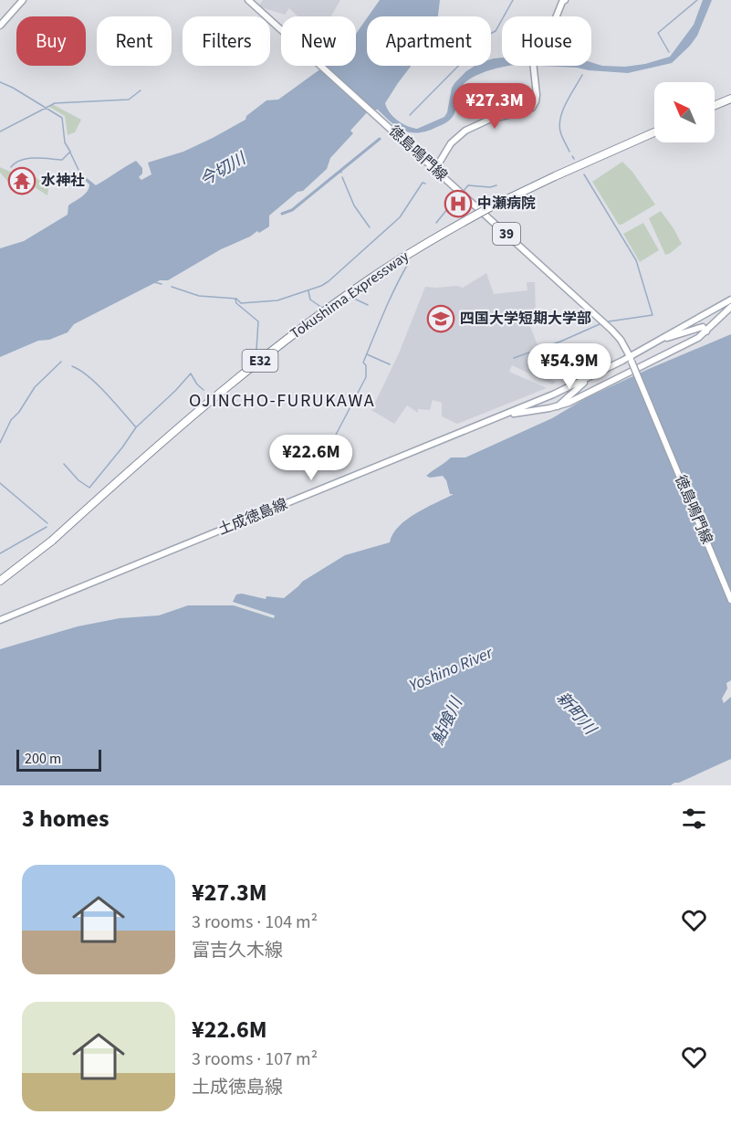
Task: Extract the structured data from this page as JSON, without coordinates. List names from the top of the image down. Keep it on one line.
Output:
{"streets":{"highway":["Tokushima Expressway","E32"],"main road":["徳島鳴門線","39","土成徳島線"]},"crossings":[["徳島鳴門線","土成徳島線"]],"districts":["OJINCHO-FURUKAWA"],"water":["今切川","Yoshino River","新町川","鮎喰川"],"places":{"temple":["水神社"],"hospital":["中瀬病院"],"school or university":["四国大学短期大学部"]},"scale_bar":"200 m","north":"top left","page":{"chip":["Buy","Rent","Filters","New","Apartment","House"],"price":["¥27.3M","¥54.9M","¥22.6M"],"scale":"200 m","heading":"3 homes","list":[{"name":"¥27.3M","note":"3 rooms · 104 m² · 富吉久木線"},{"name":"¥22.6M","note":"3 rooms · 107 m² · 土成徳島線"}]}}
